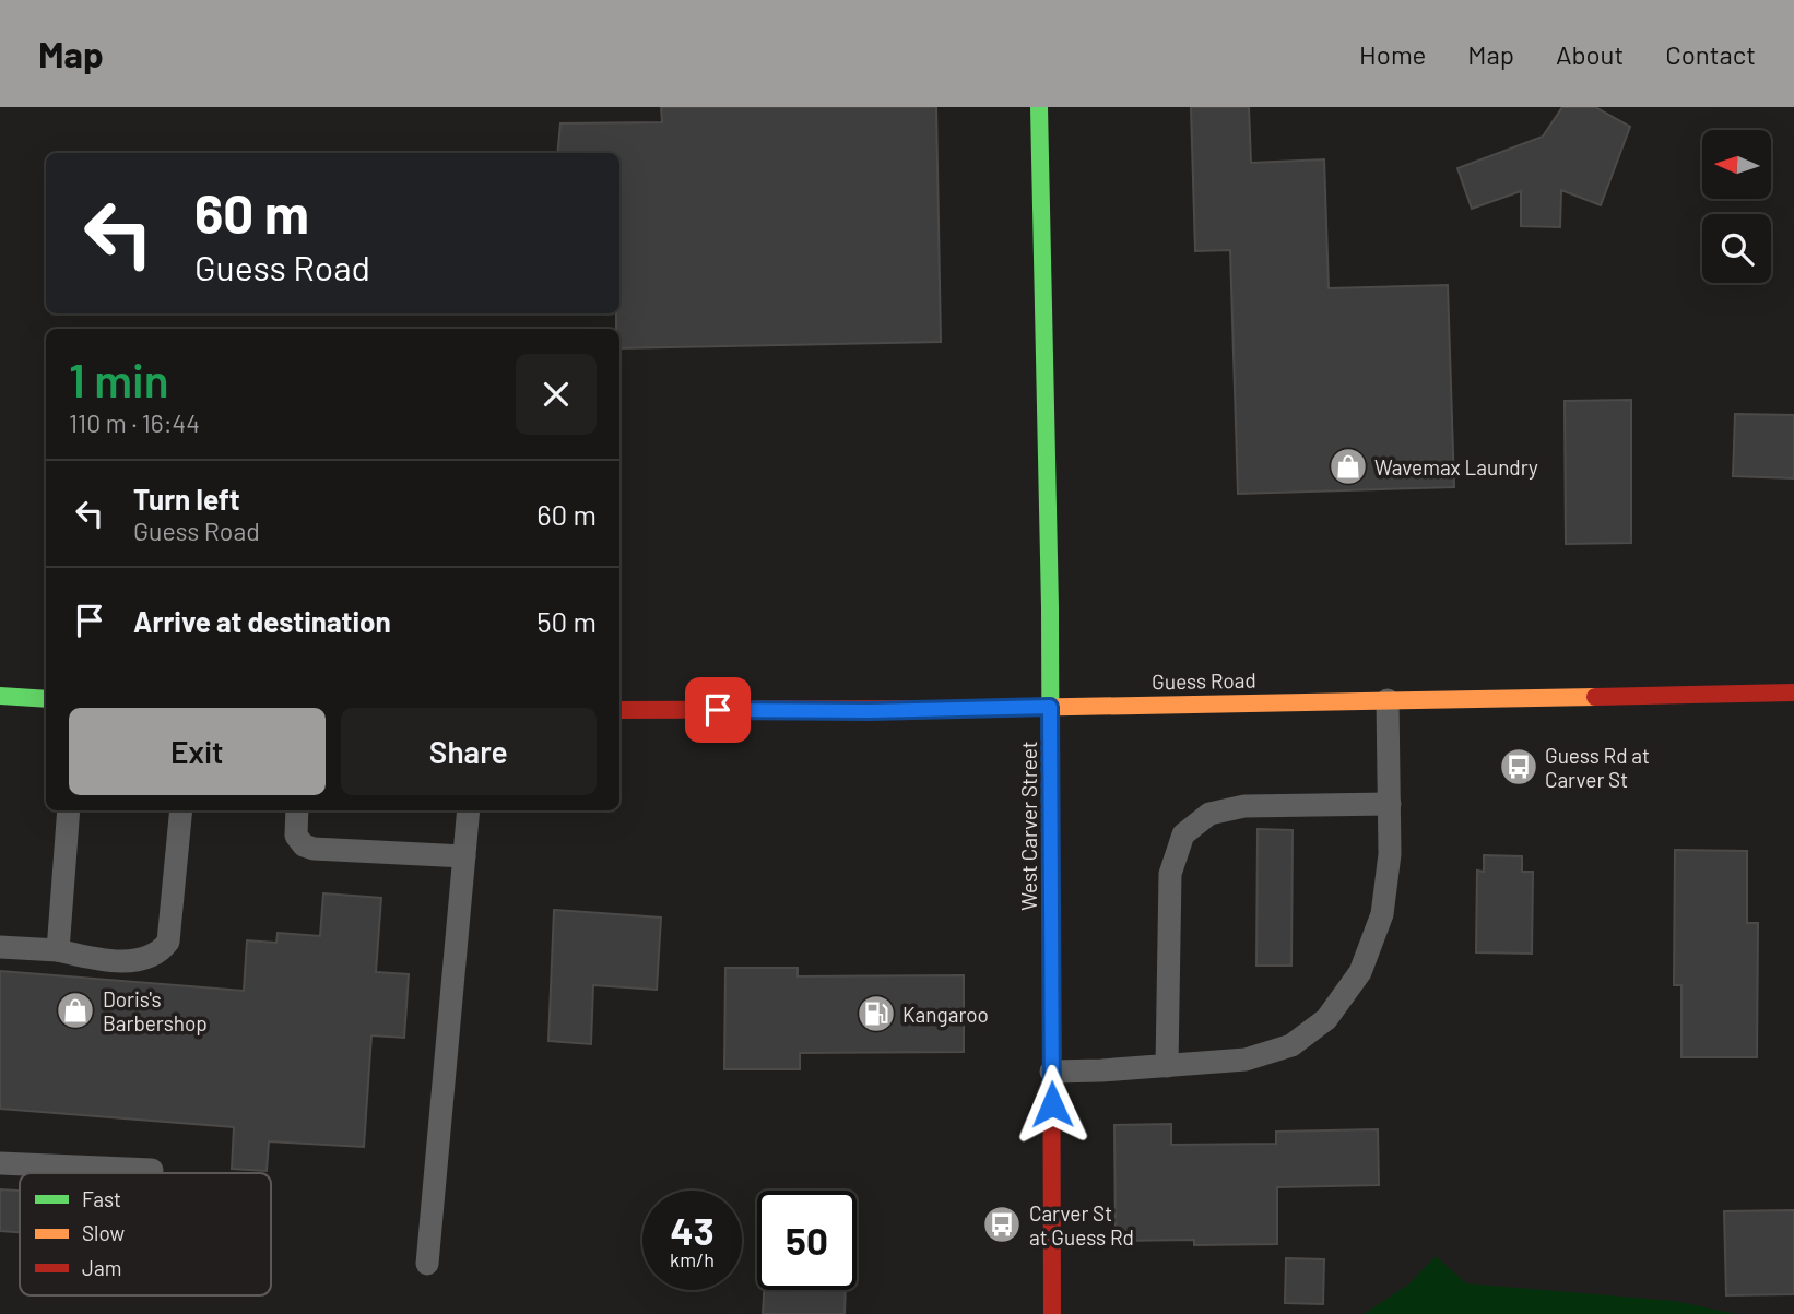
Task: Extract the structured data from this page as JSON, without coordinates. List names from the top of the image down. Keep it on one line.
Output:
{"streets":{"main road":["Guess Road","West Carver Street"]},"crossings":[["Guess Road","West Carver Street"]],"places":{"shop":["Wavemax Laundry","Doris's Barbershop"],"bus stop":["Guess Rd at Carver St","Carver St at Guess Rd"],"fuel station":["Kangaroo"]},"legend":["Fast","Slow","Jam"],"north":"left","page":{"header":"Map","nav":["Home","Map","About","Contact"],"turn":["60 m","Guess Road"],"heading":["1 min","110 m · 16:44"],"list":[{"name":"Turn left","note":"Guess Road","value":"60 m"},{"name":"Arrive at destination","value":"50 m"}],"buttons":["Exit","Share"],"speed":"43 km/h","limit":"50"}}
